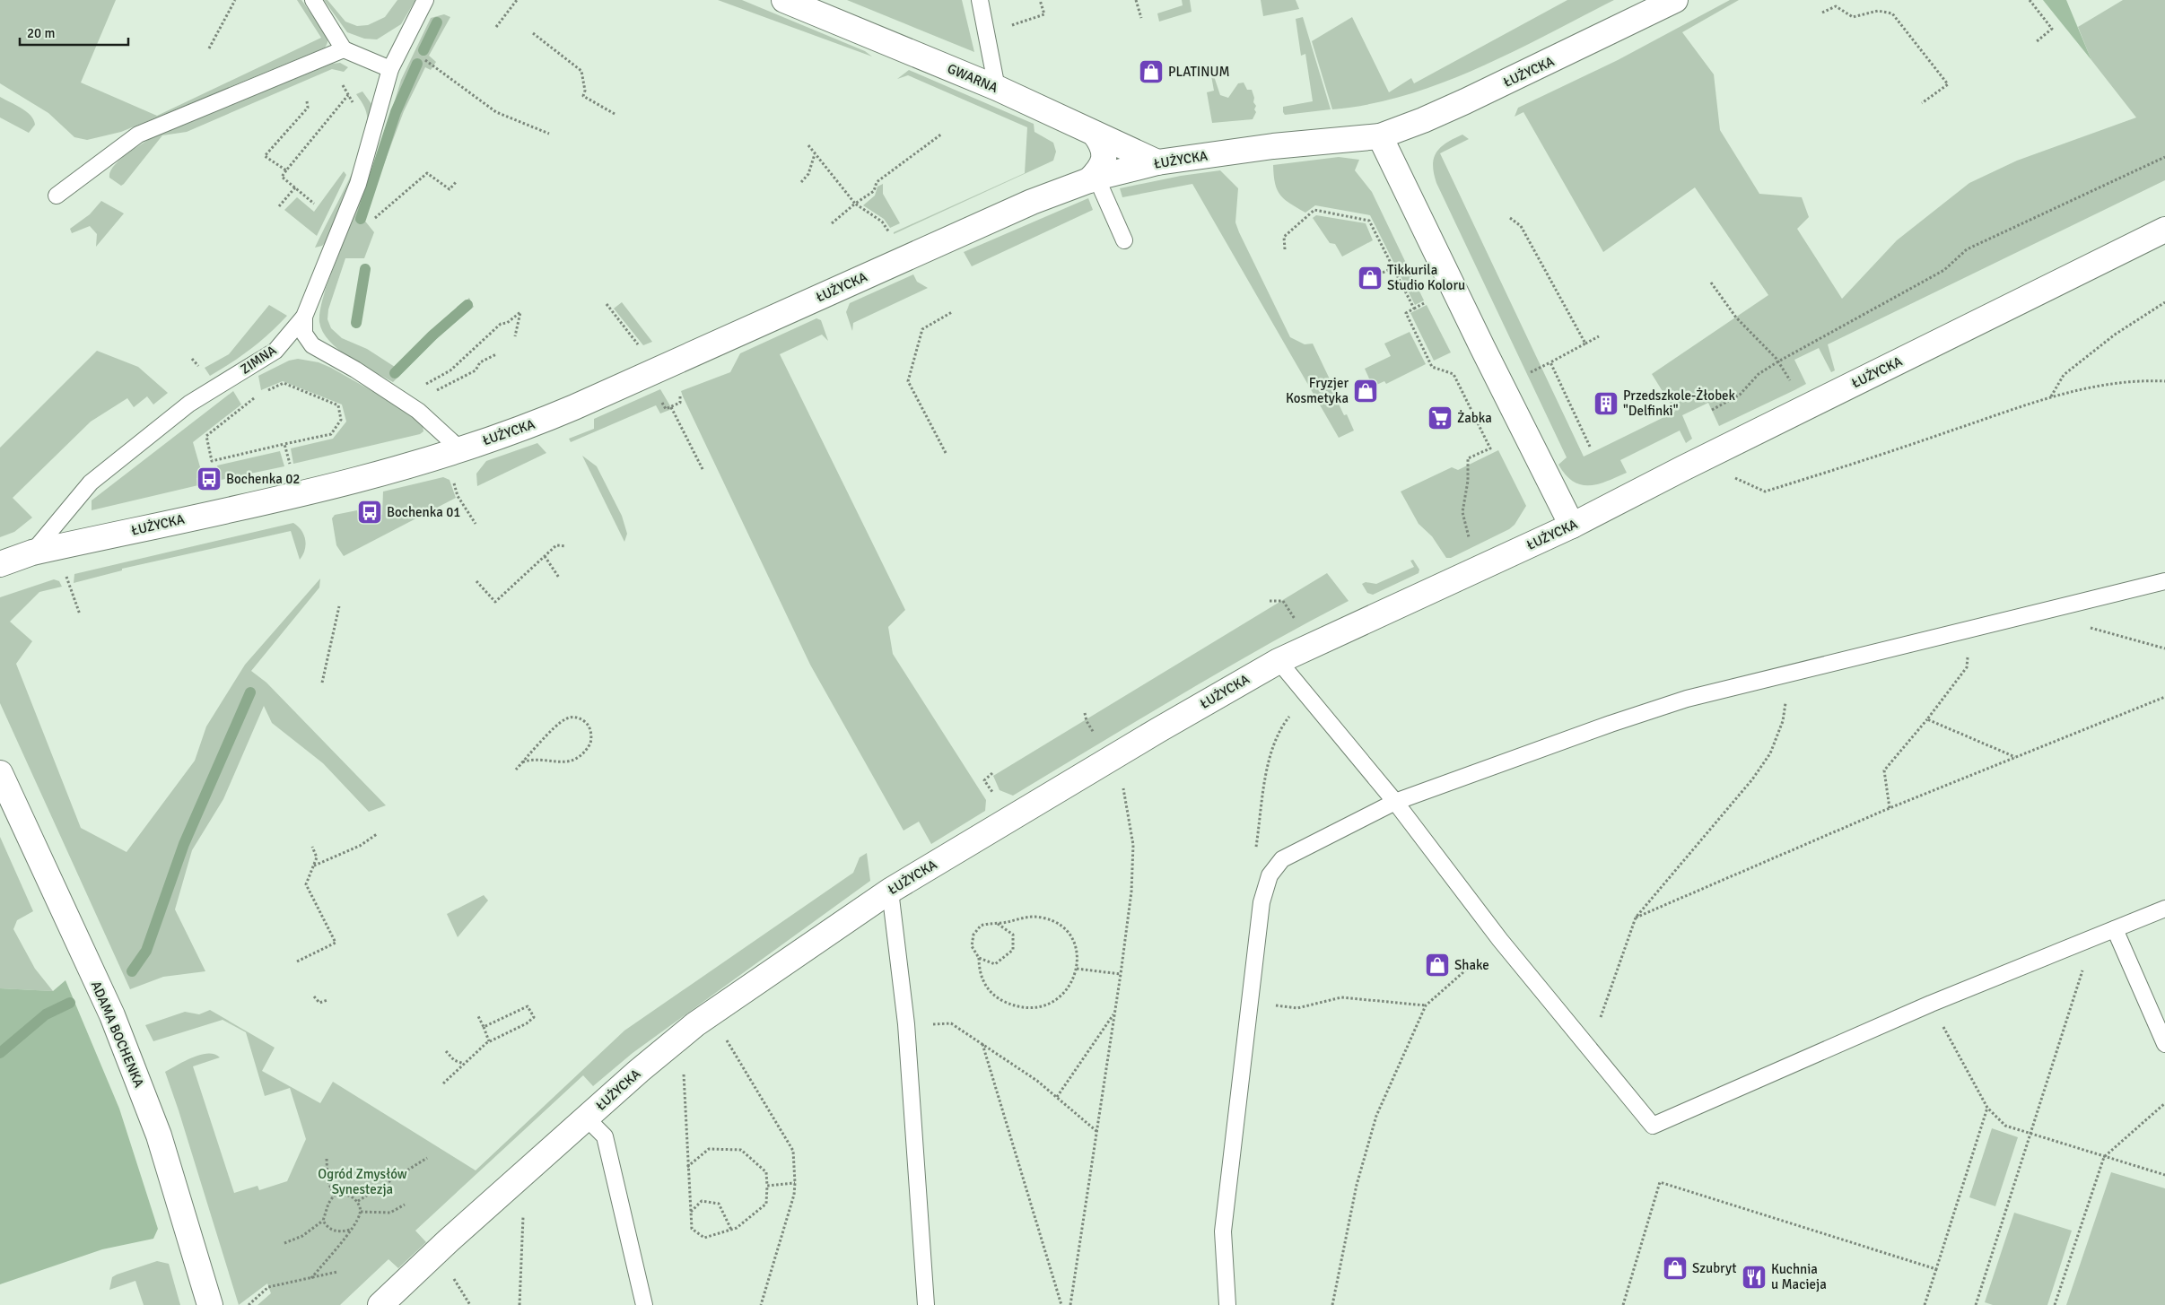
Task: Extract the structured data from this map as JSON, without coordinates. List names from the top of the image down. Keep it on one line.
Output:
{"streets":{"street":["ŁUŻYCKA","GWARNA","ADAMA BOCHENKA"],"lane":["ZIMNA"]},"crossings":[["ŁUŻYCKA","GWARNA"],["ŁUŻYCKA","ZIMNA"]],"parks":["Ogród Zmysłów Synestezja"],"places":{"shop":["PLATINUM","Tikkurila Studio Koloru","Fryzjer Kosmetyka","Shake","Szubryt"],"building":["Przedszkole-Żłobek \"Delfinki\""],"supermarket":["Żabka"],"bus stop":["Bochenka 02","Bochenka 01"],"restaurant":["Kuchnia u Macieja"]},"scale_bar":"20 m"}
